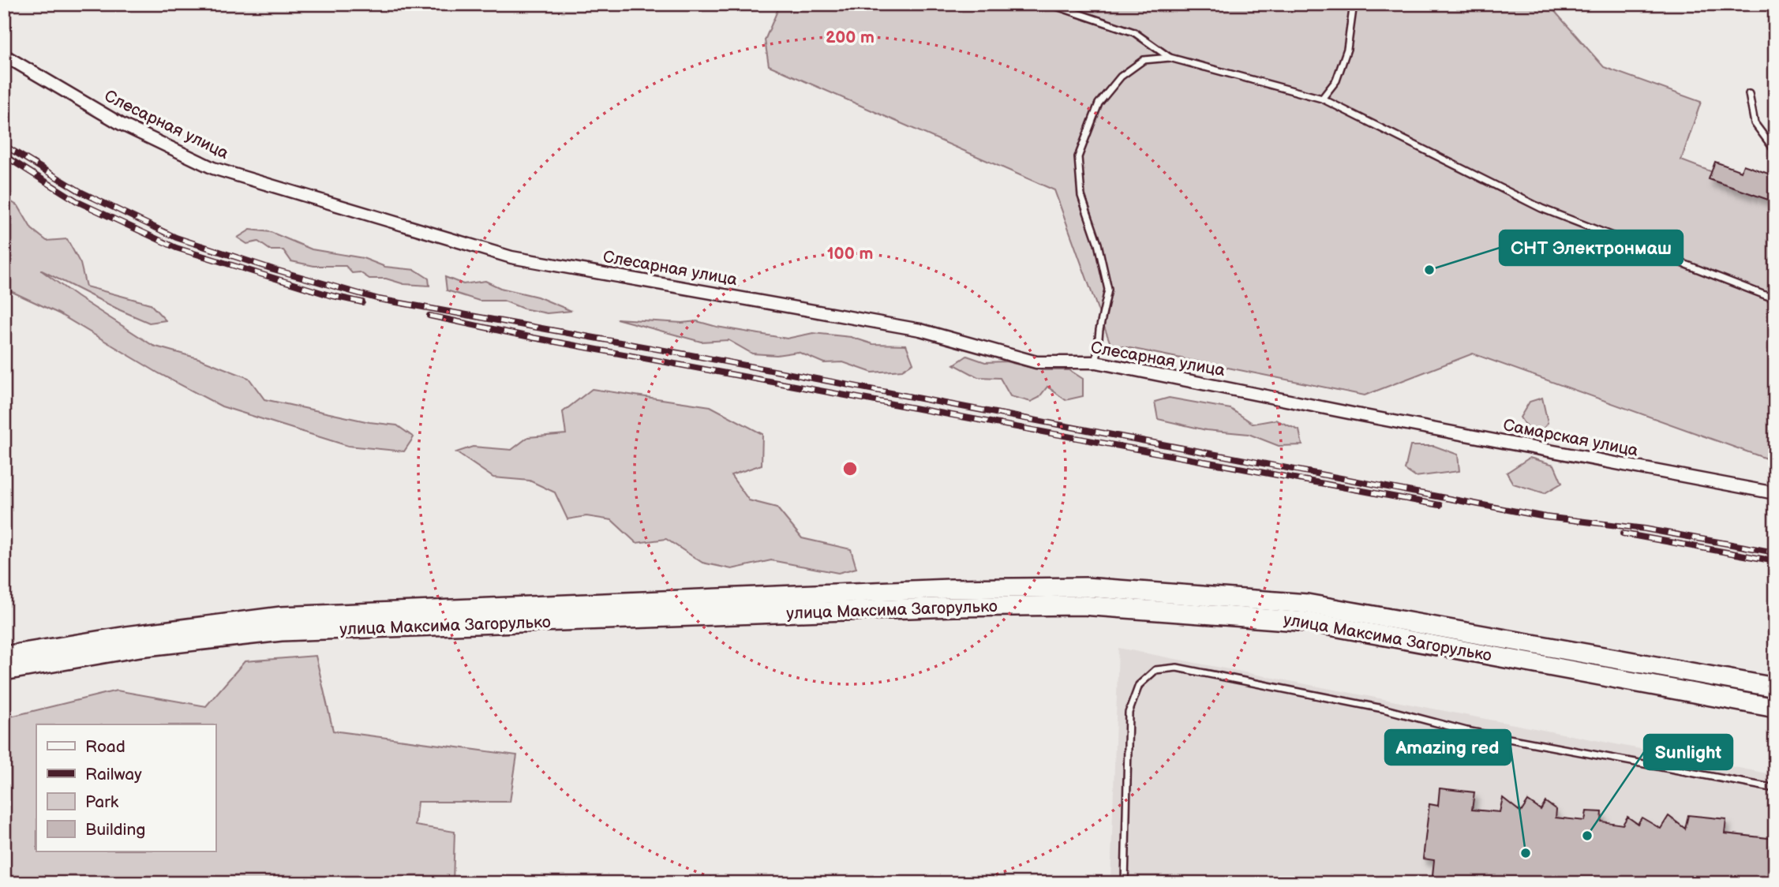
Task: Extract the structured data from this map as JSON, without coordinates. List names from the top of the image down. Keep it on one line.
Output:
{"streets":{"main road":["улица Максима Загорулько"],"street":["Слесарная улица","Самарская улица"]},"crossings":[["Слесарная улица","Самарская улица"]],"places":["СНТ Электронмаш","Sunlight","Amazing red"],"legend":["Road","Railway","Park","Building"],"rings":["200 m","100 m"]}
